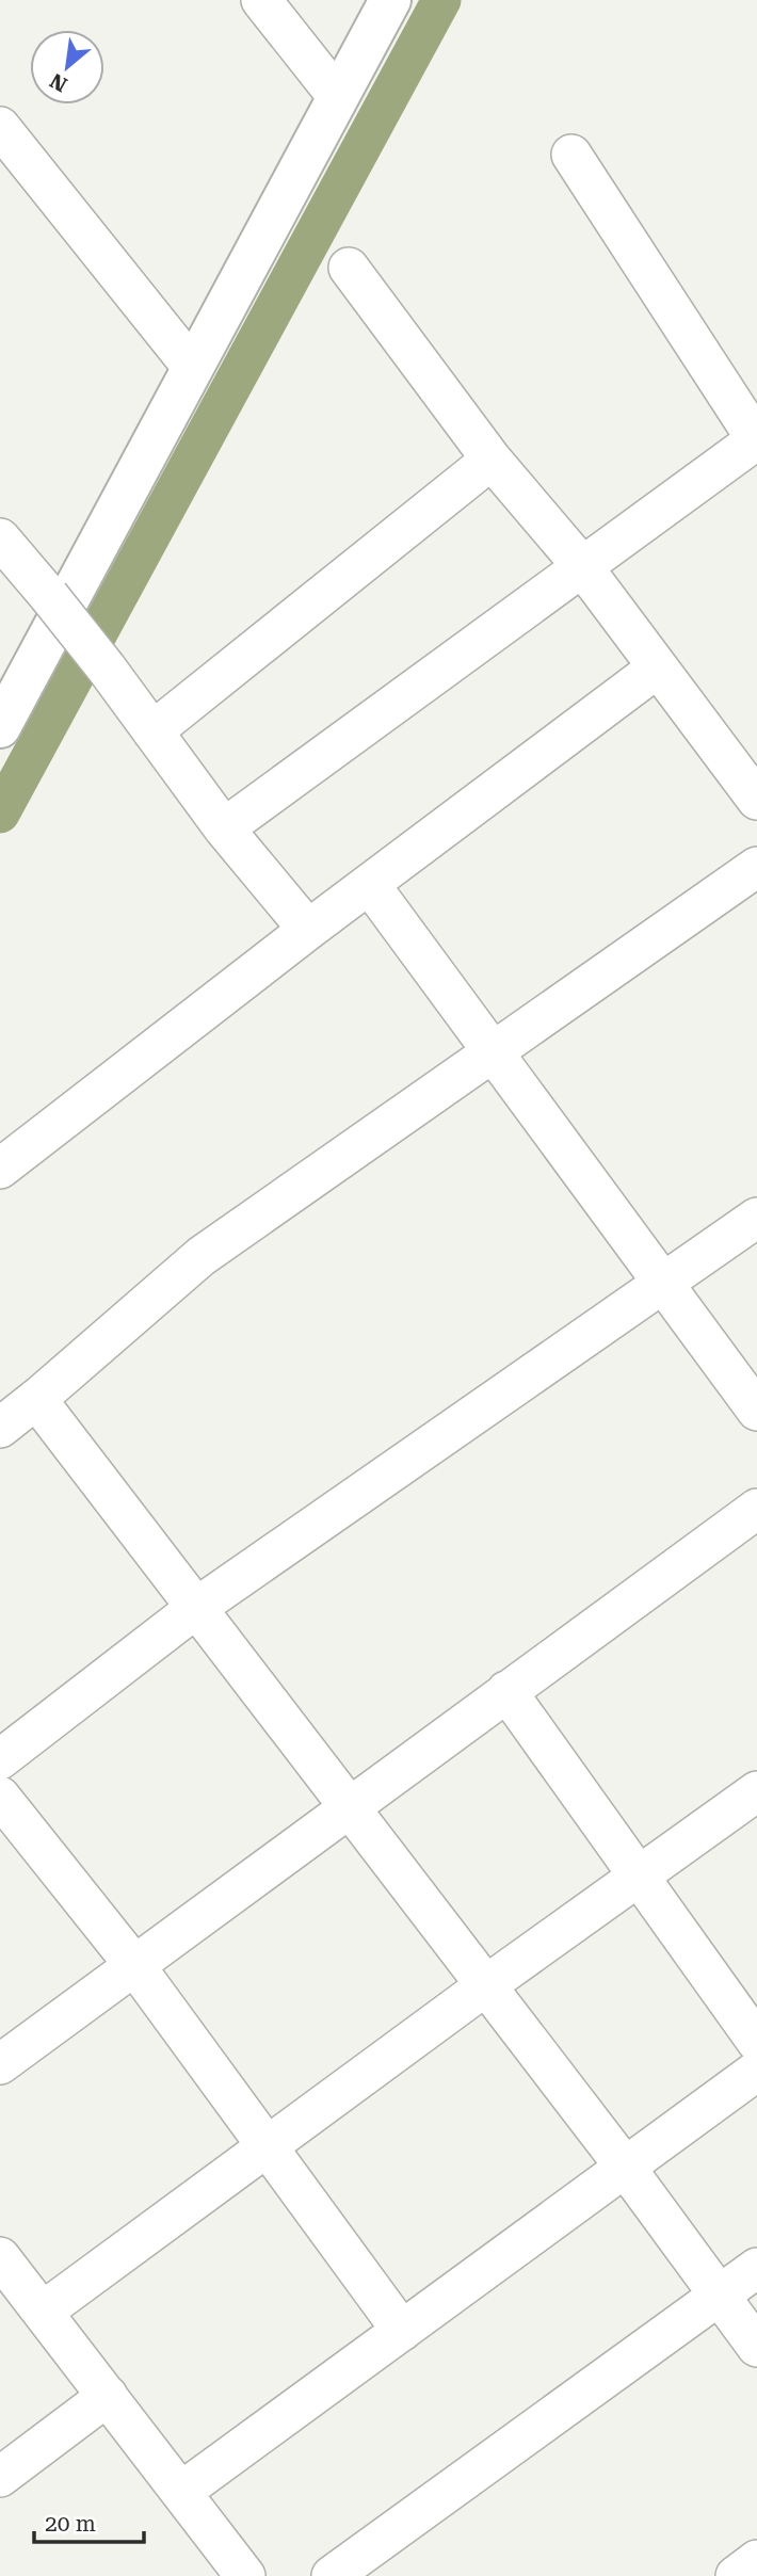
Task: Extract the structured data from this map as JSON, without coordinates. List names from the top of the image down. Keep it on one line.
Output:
{"scale_bar":"20 m","north":"bottom left"}
